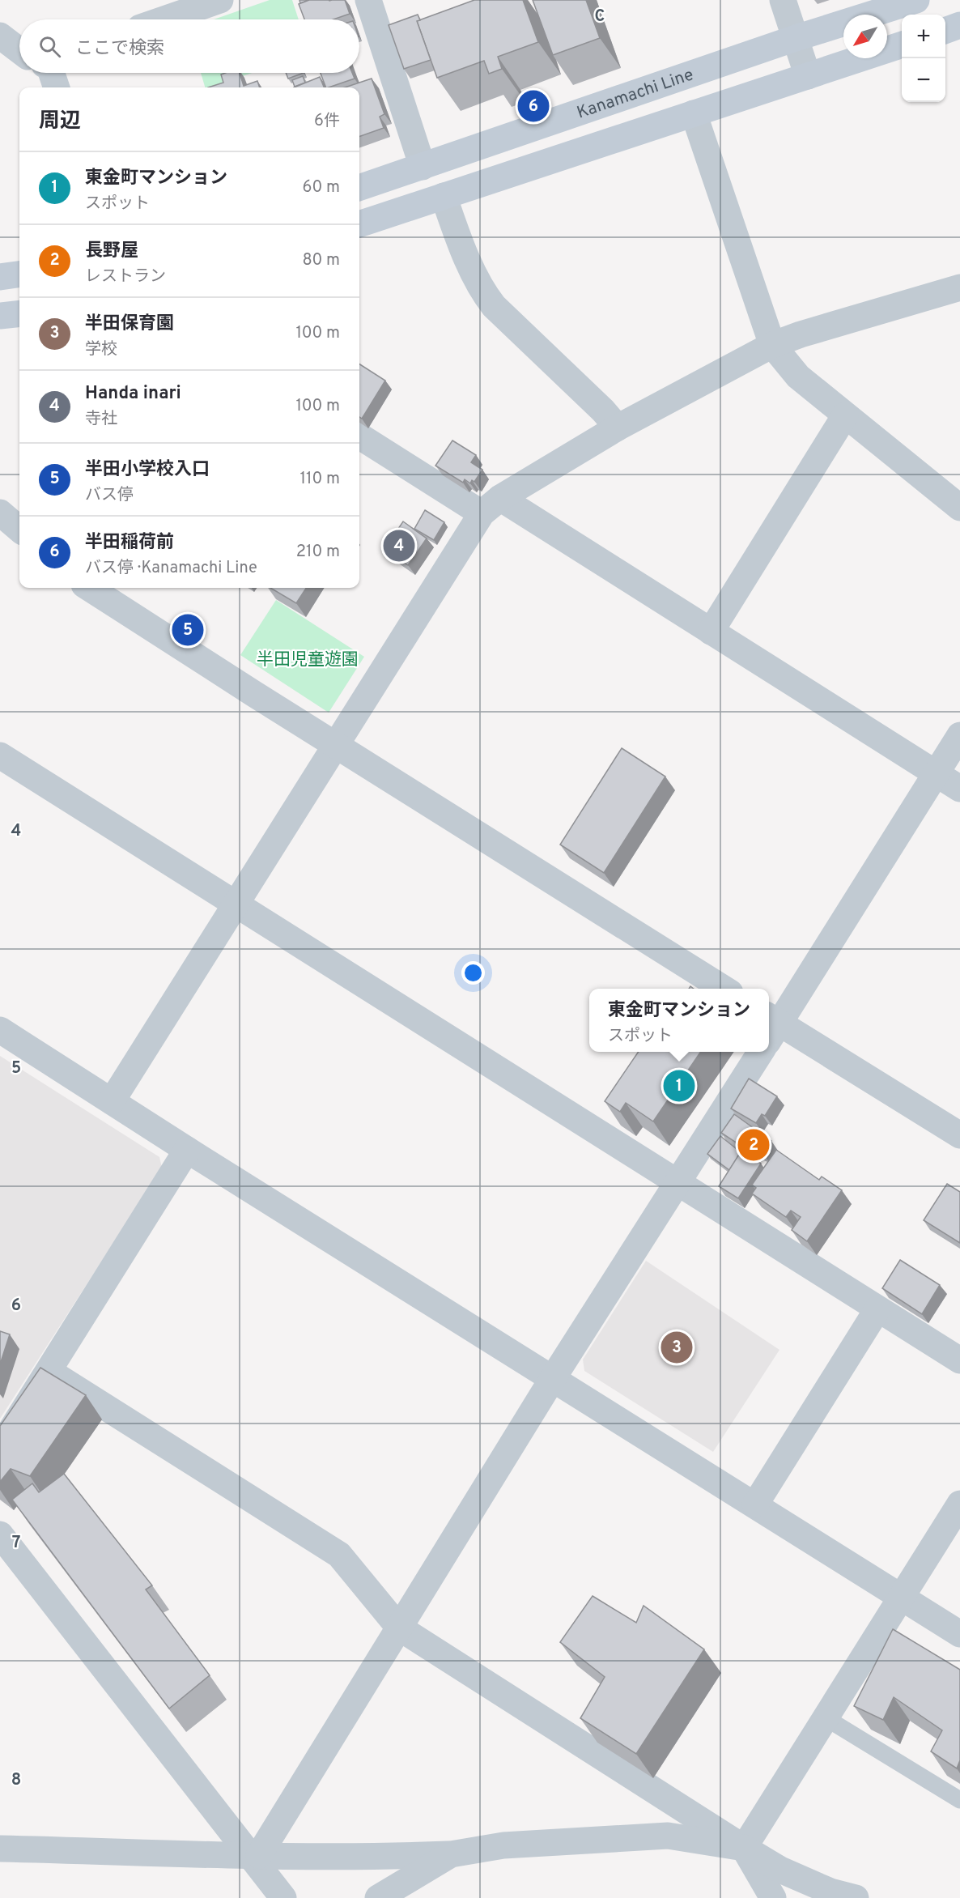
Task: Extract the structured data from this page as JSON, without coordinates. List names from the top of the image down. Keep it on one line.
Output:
{"streets":{"main road":["Kanamachi Line"]},"parks":["半田児童遊園"],"north":"bottom left","page":{"map_buttons":["+","−"],"search":"ここで検索","heading":["周辺","6件"],"pins":["6","4","5","1","2","3"],"list":[{"mark":"1","name":"東金町マンション","note":"スポット","value":"60 m"},{"mark":"2","name":"長野屋","note":"レストラン","value":"80 m"},{"mark":"3","name":"半田保育園","note":"学校","value":"100 m"},{"mark":"4","name":"Handa inari","note":"寺社","value":"100 m"},{"mark":"5","name":"半田小学校入口","note":"バス停","value":"110 m"},{"mark":"6","name":"半田稲荷前","note":"バス停 · Kanamachi Line","value":"210 m"}],"popup":["東金町マンション","スポット"]},"grid":{"columns":["C"],"rows":["4","5","6","7","8"]}}
